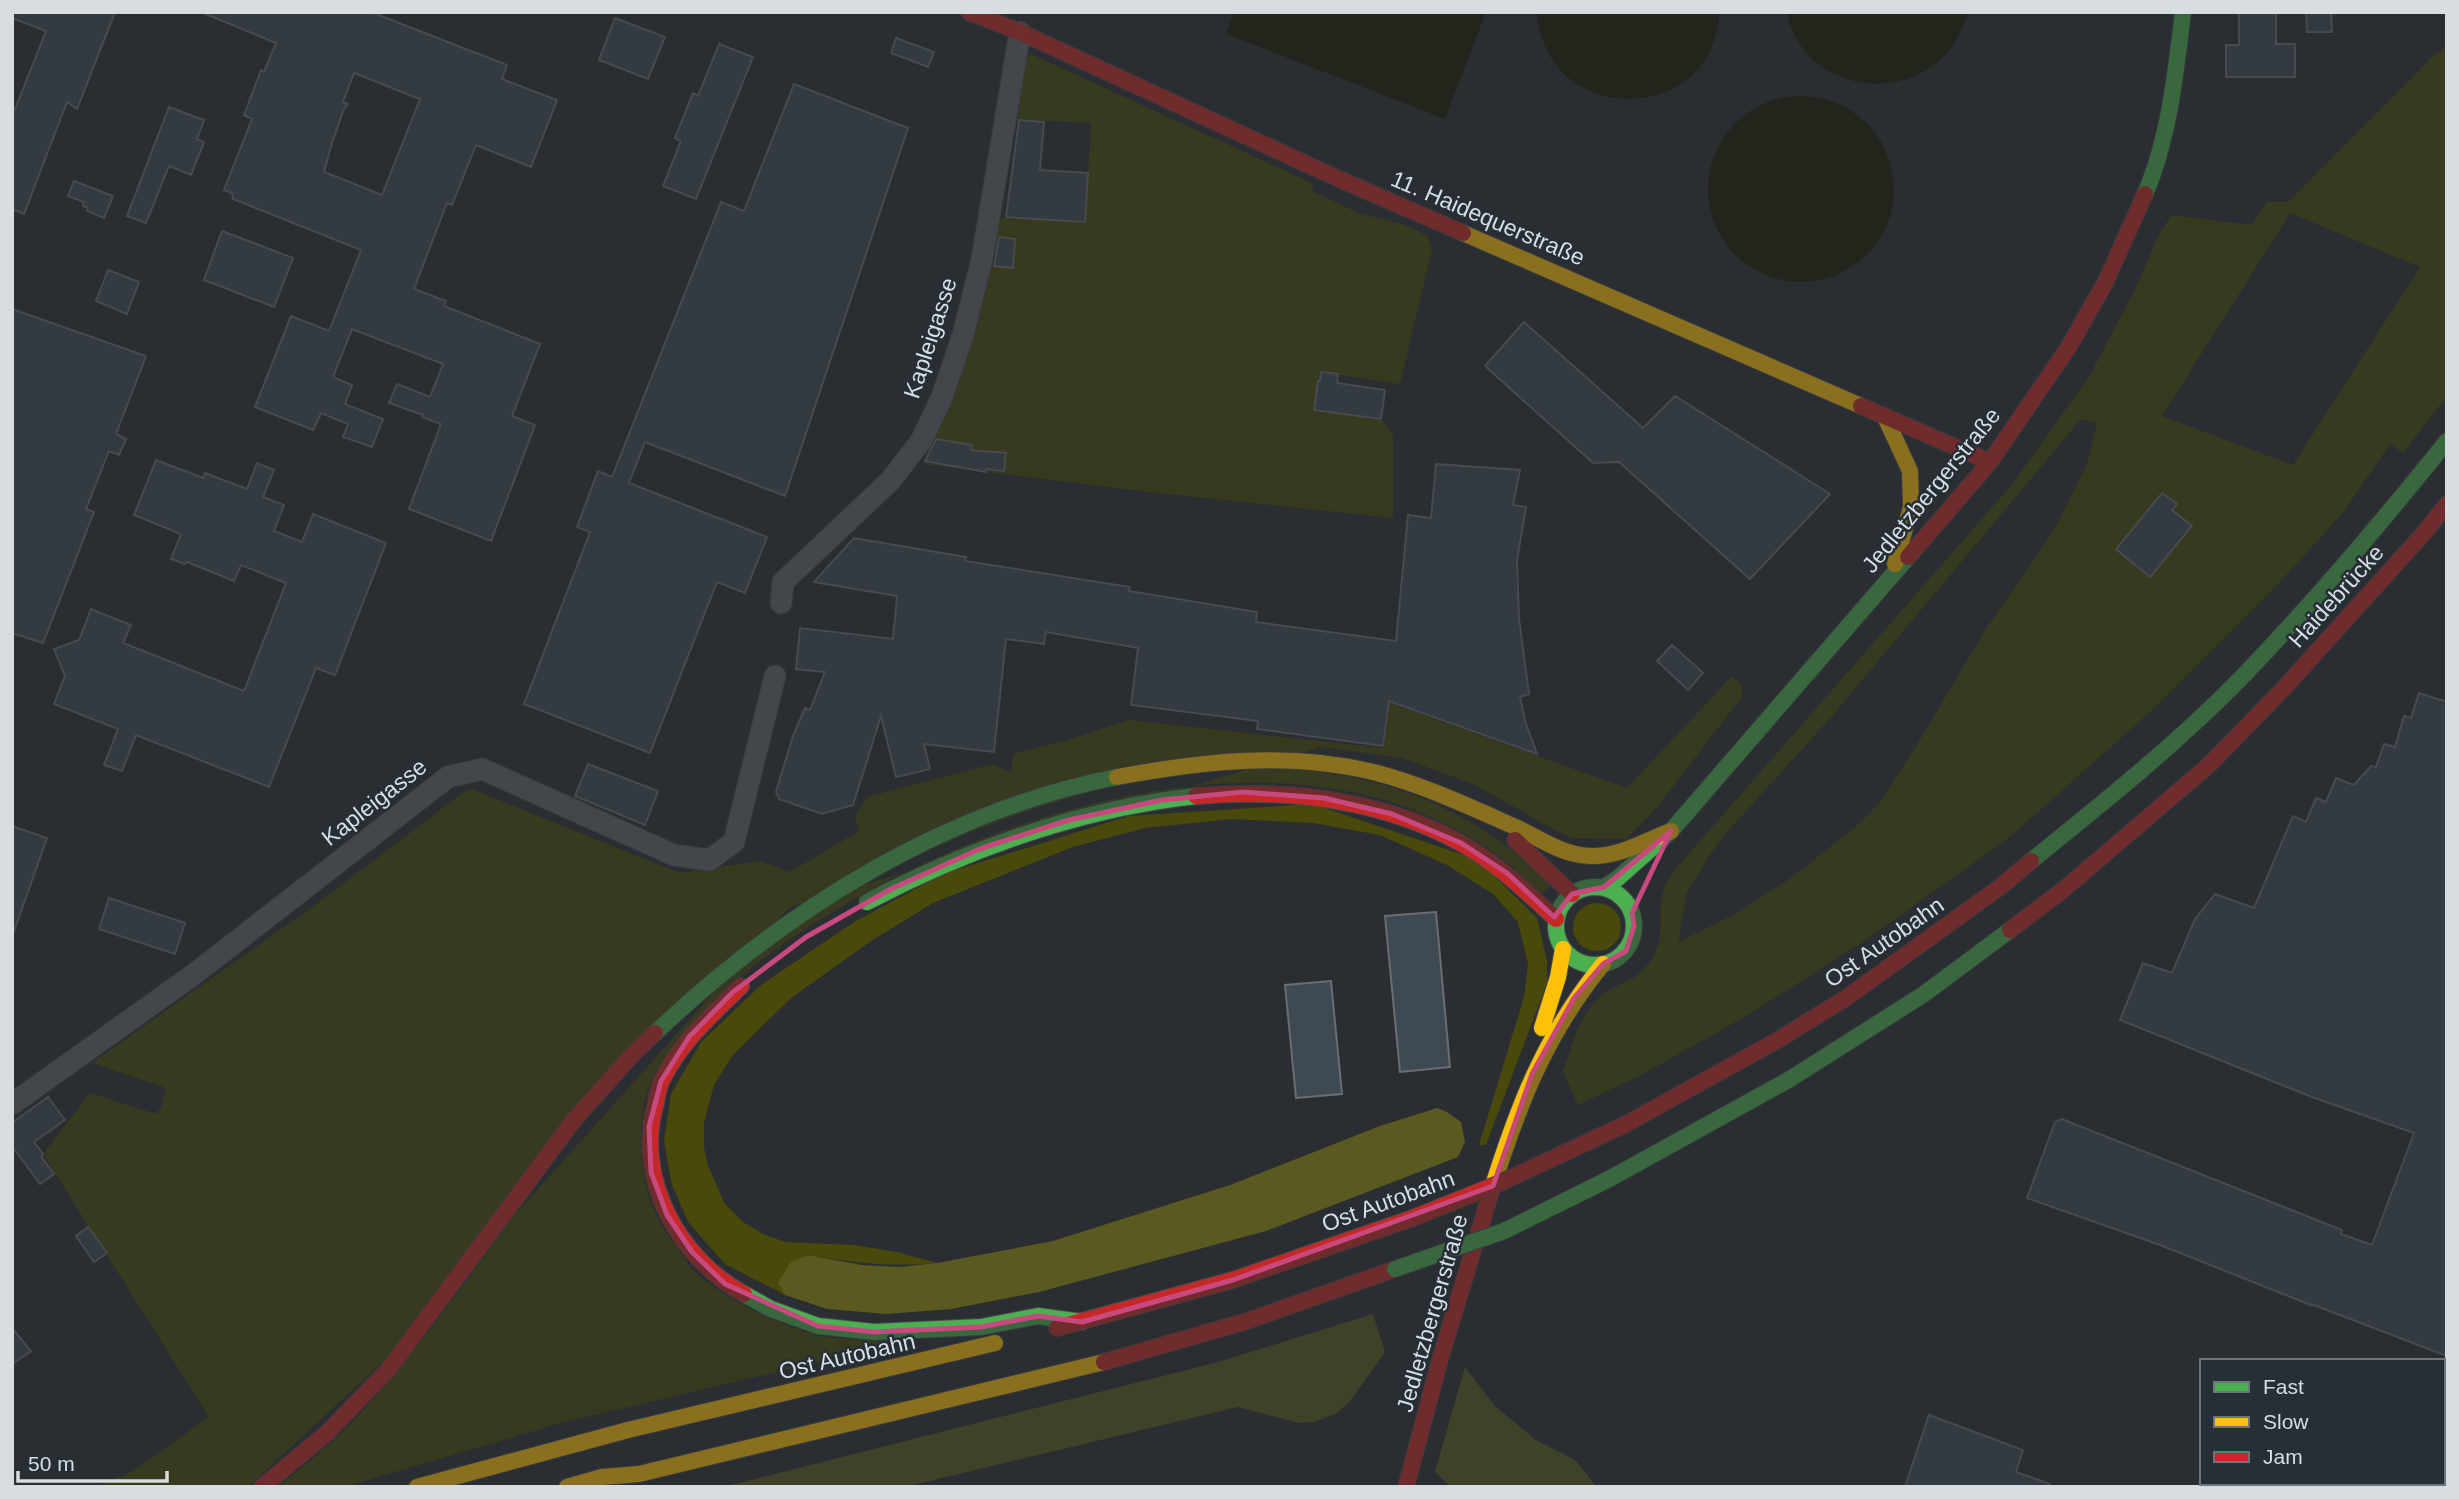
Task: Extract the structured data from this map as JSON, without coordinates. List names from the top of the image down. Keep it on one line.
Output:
{"streets":{"main road":["11. Haidequerstraße","Jedletzbergerstraße","Haidebrücke","Ost Autobahn"],"street":["Kapleigasse"]},"crossings":[["11. Haidequerstraße","Kapleigasse"],["11. Haidequerstraße","Jedletzbergerstraße"],["Haidebrücke","Ost Autobahn"]],"legend":["Fast","Slow","Jam"],"scale_bar":"50 m"}
